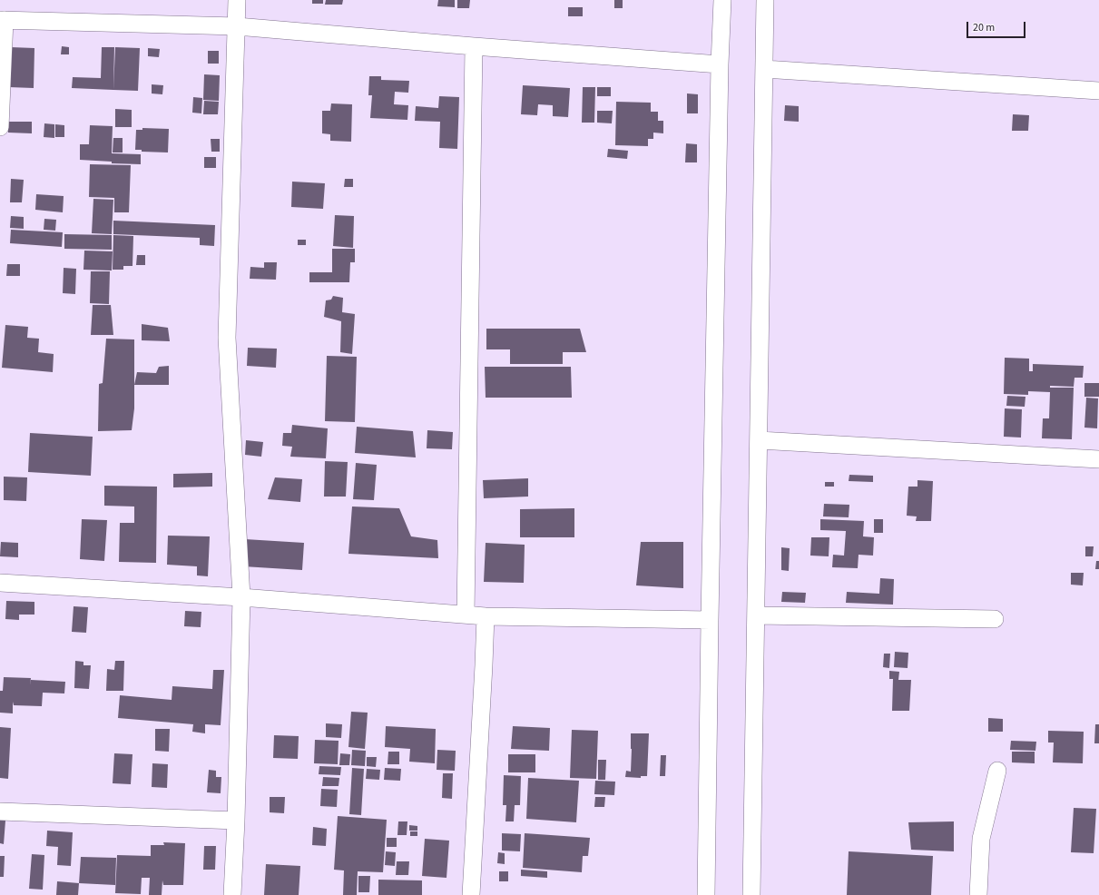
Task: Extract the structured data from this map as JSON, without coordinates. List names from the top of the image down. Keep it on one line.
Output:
{"scale_bar":"20 m"}
